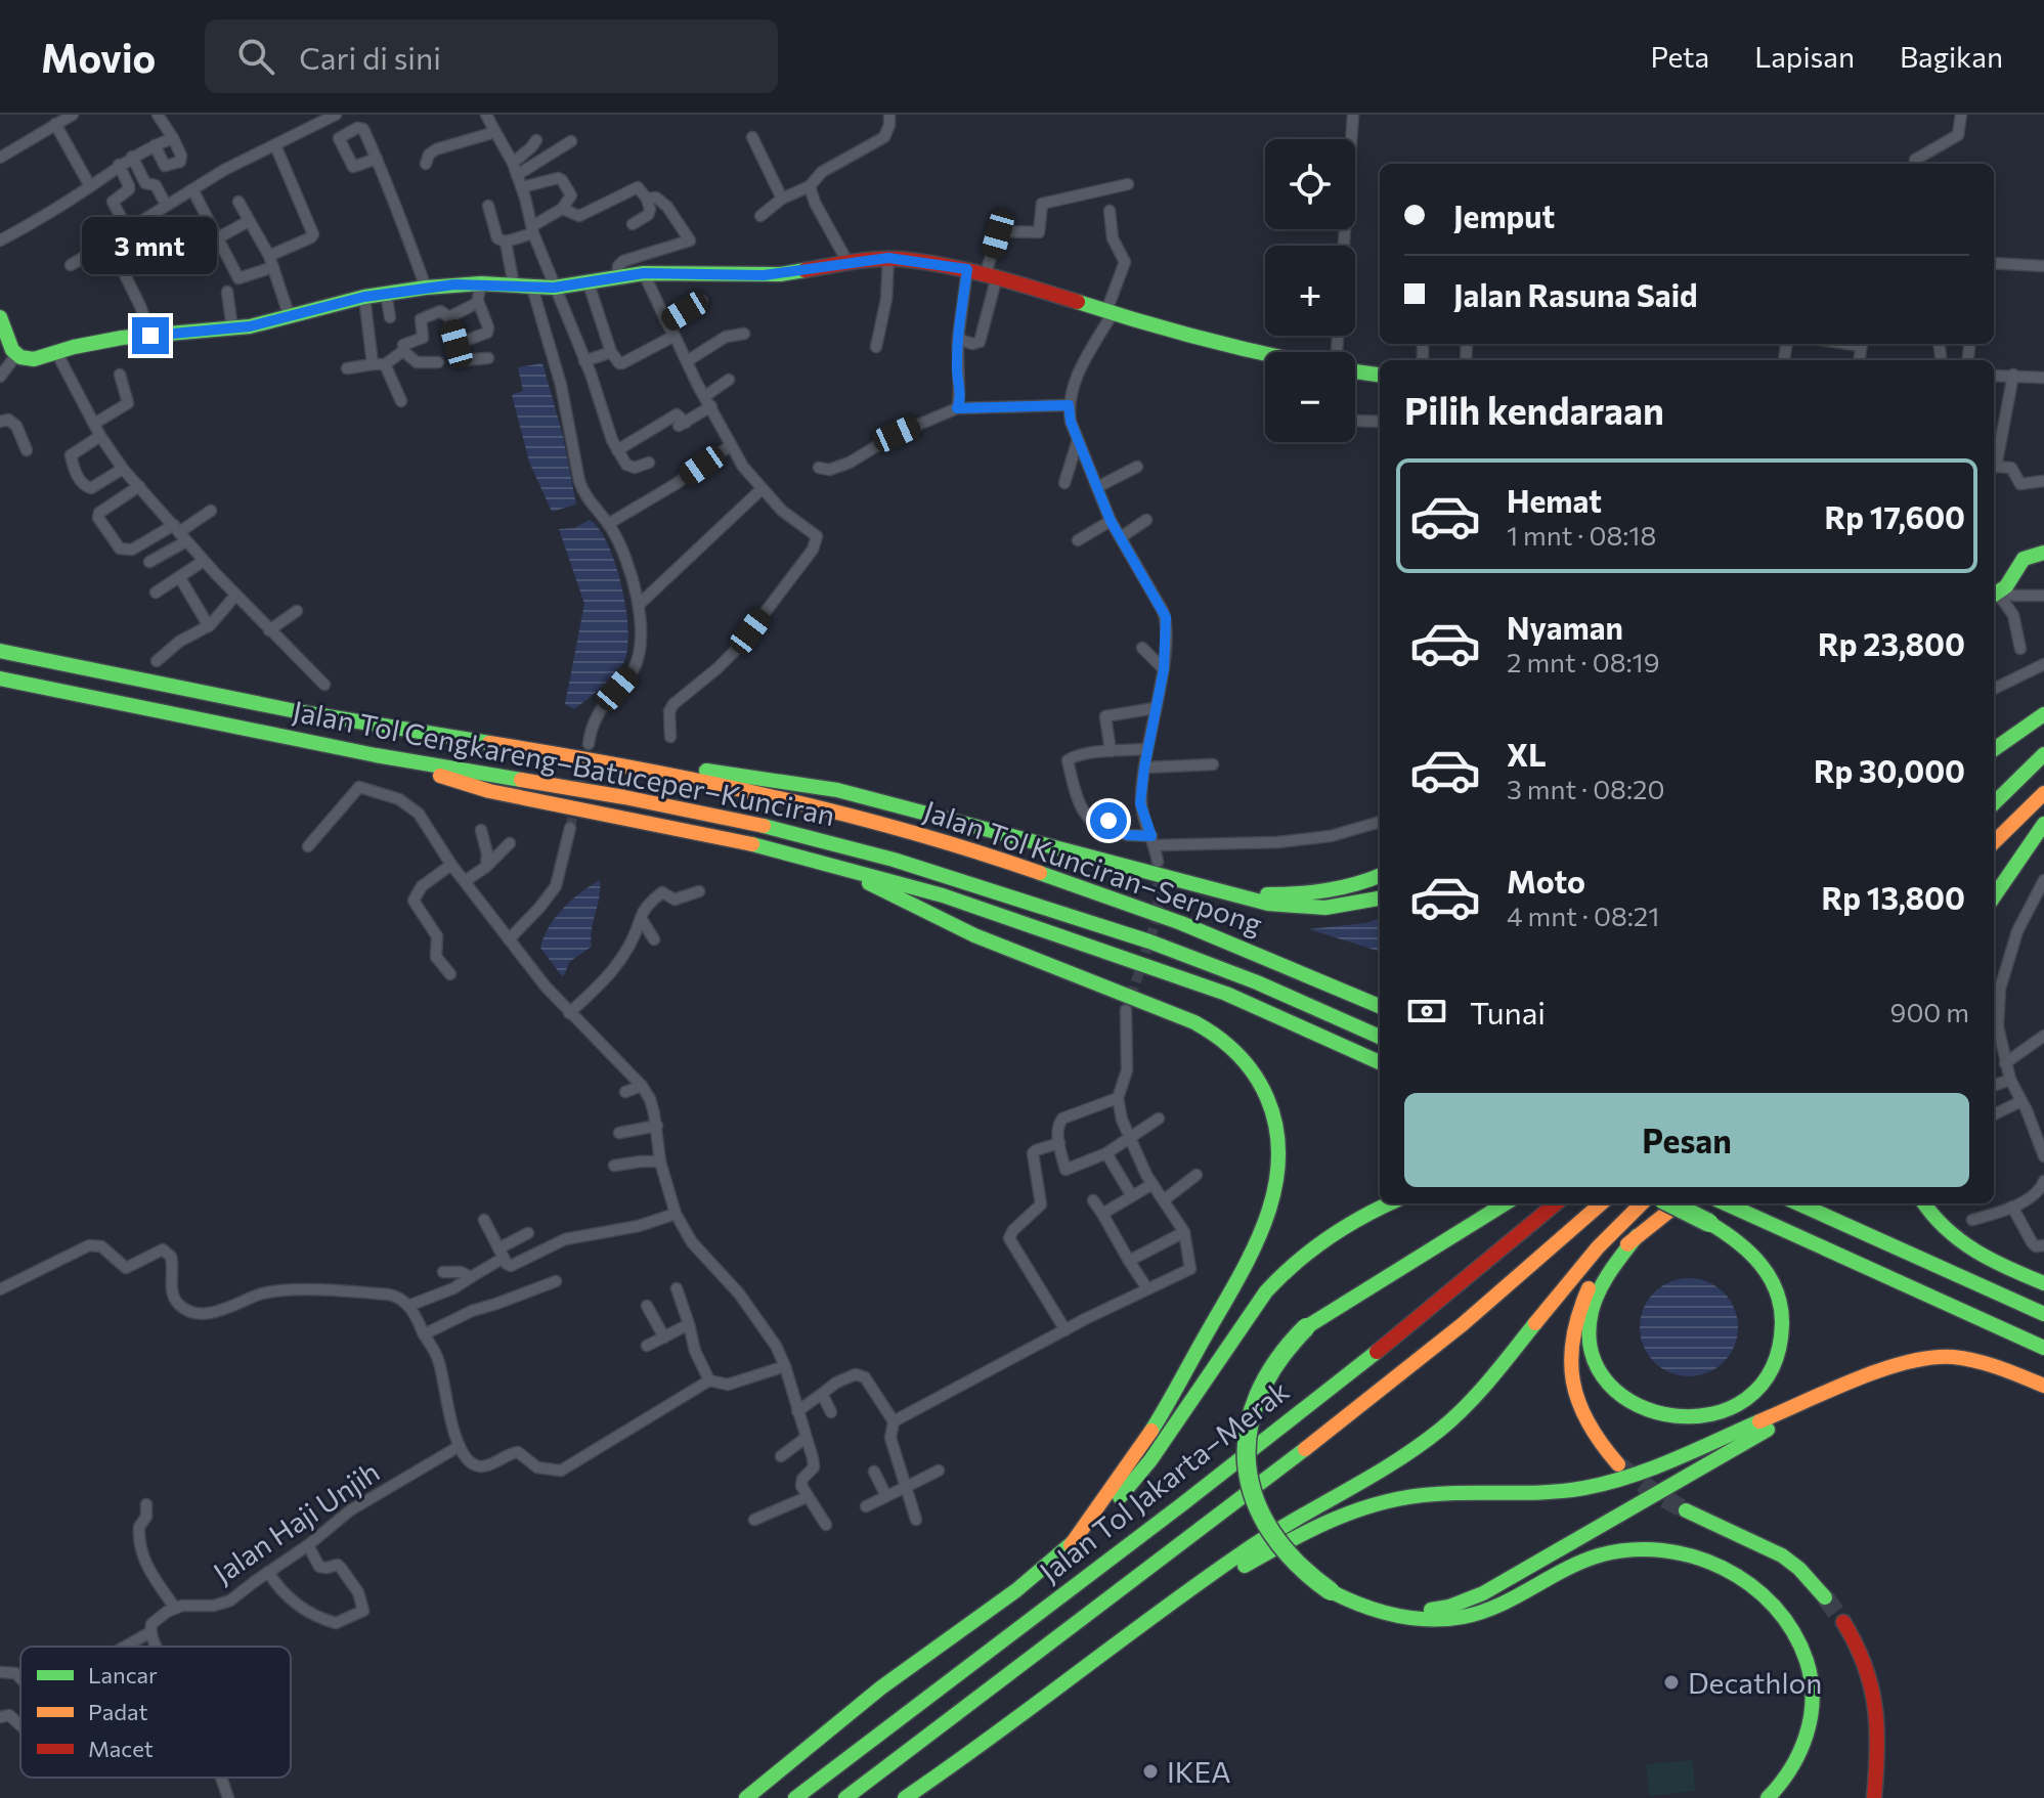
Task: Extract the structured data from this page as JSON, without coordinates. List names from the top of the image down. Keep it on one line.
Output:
{"streets":{"main road":["Jalan Tol Cengkareng–Batuceper–Kunciran","Jalan Tol Kunciran–Serpong","Jalan Tol Jakarta–Merak"],"street":["Jalan Haji Unjih"]},"crossings":[["Jalan Tol Cengkareng–Batuceper–Kunciran","Jalan Tol Kunciran–Serpong"]],"places":["Decathlon","IKEA"],"legend":["Lancar","Padat","Macet"],"page":{"header":"Movio","search":"Cari di sini","nav":["Peta","Lapisan","Bagikan"],"map_buttons":["+","−"],"banner":["Jemput","Jalan Rasuna Said"],"bubble":"3 mnt","heading":"Pilih kendaraan","list":[{"name":"Hemat","note":"1 mnt · 08:18","value":"Rp 17,600"},{"name":"Nyaman","note":"2 mnt · 08:19","value":"Rp 23,800"},{"name":"XL","note":"3 mnt · 08:20","value":"Rp 30,000"},{"name":"Moto","note":"4 mnt · 08:21","value":"Rp 13,800"}],"pay":["Tunai","900 m"],"buttons":"Pesan"}}
